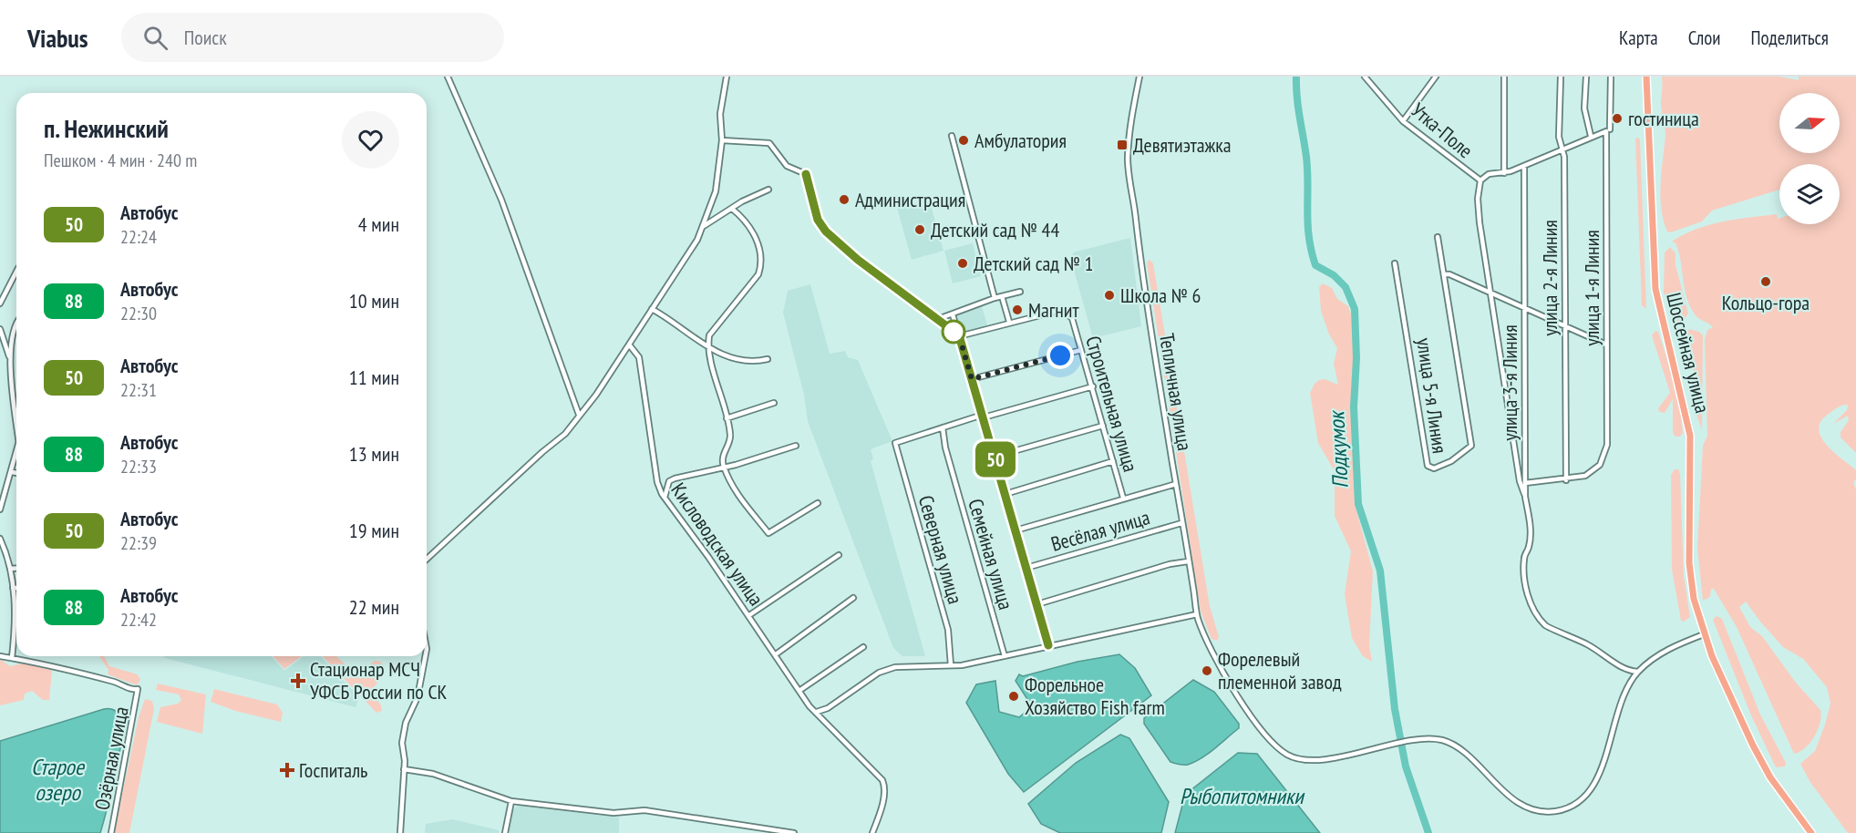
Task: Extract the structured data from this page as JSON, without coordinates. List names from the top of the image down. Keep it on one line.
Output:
{"streets":{"main road":["Шоссейная улица"],"street":["Утка-Поле","улица 2-я Линия","улица 1-я Линия","улица 3-я Линия","Тепличная улица","улица 5-я Линия","Строительная улица","Весёлая улица","Кисловодская улица","Северная улица","Семейная улица","Озёрная улица"]},"crossings":[["улица 2-я Линия","улица 1-я Линия"],["улица 1-я Линия","улица 3-я Линия"],["улица 3-я Линия","Тепличная улица"],["Тепличная улица","Весёлая улица"],["Северная улица","Семейная улица"]],"water":["Подкумок","Старое озеро","Рыбопитомники"],"places":{"other":["гостиница","Амбулатория","Администрация","Детский сад № 44","Детский сад № 1","Кольцо-гора","Школа № 6","Магнит","Форелевый племенной завод","Форельное Хозяйство Fish farm"],"transit":["Девятиэтажка"],"health":["Стационар МСЧ УФСБ России по СК","Госпиталь"]},"lines":["bus line 50"],"north":"right","page":{"header":"Viabus","search":"Поиск","nav":["Карта","Слои","Поделиться"],"on_map":"50","heading":["п. Нежинский","Пешком · 4 мин · 240 m"],"list":[{"mark":"50","name":"Автобус","note":"22:24","value":"4 мин"},{"mark":"88","name":"Автобус","note":"22:30","value":"10 мин"},{"mark":"50","name":"Автобус","note":"22:31","value":"11 мин"},{"mark":"88","name":"Автобус","note":"22:33","value":"13 мин"},{"mark":"50","name":"Автобус","note":"22:39","value":"19 мин"},{"mark":"88","name":"Автобус","note":"22:42","value":"22 мин"}]}}
